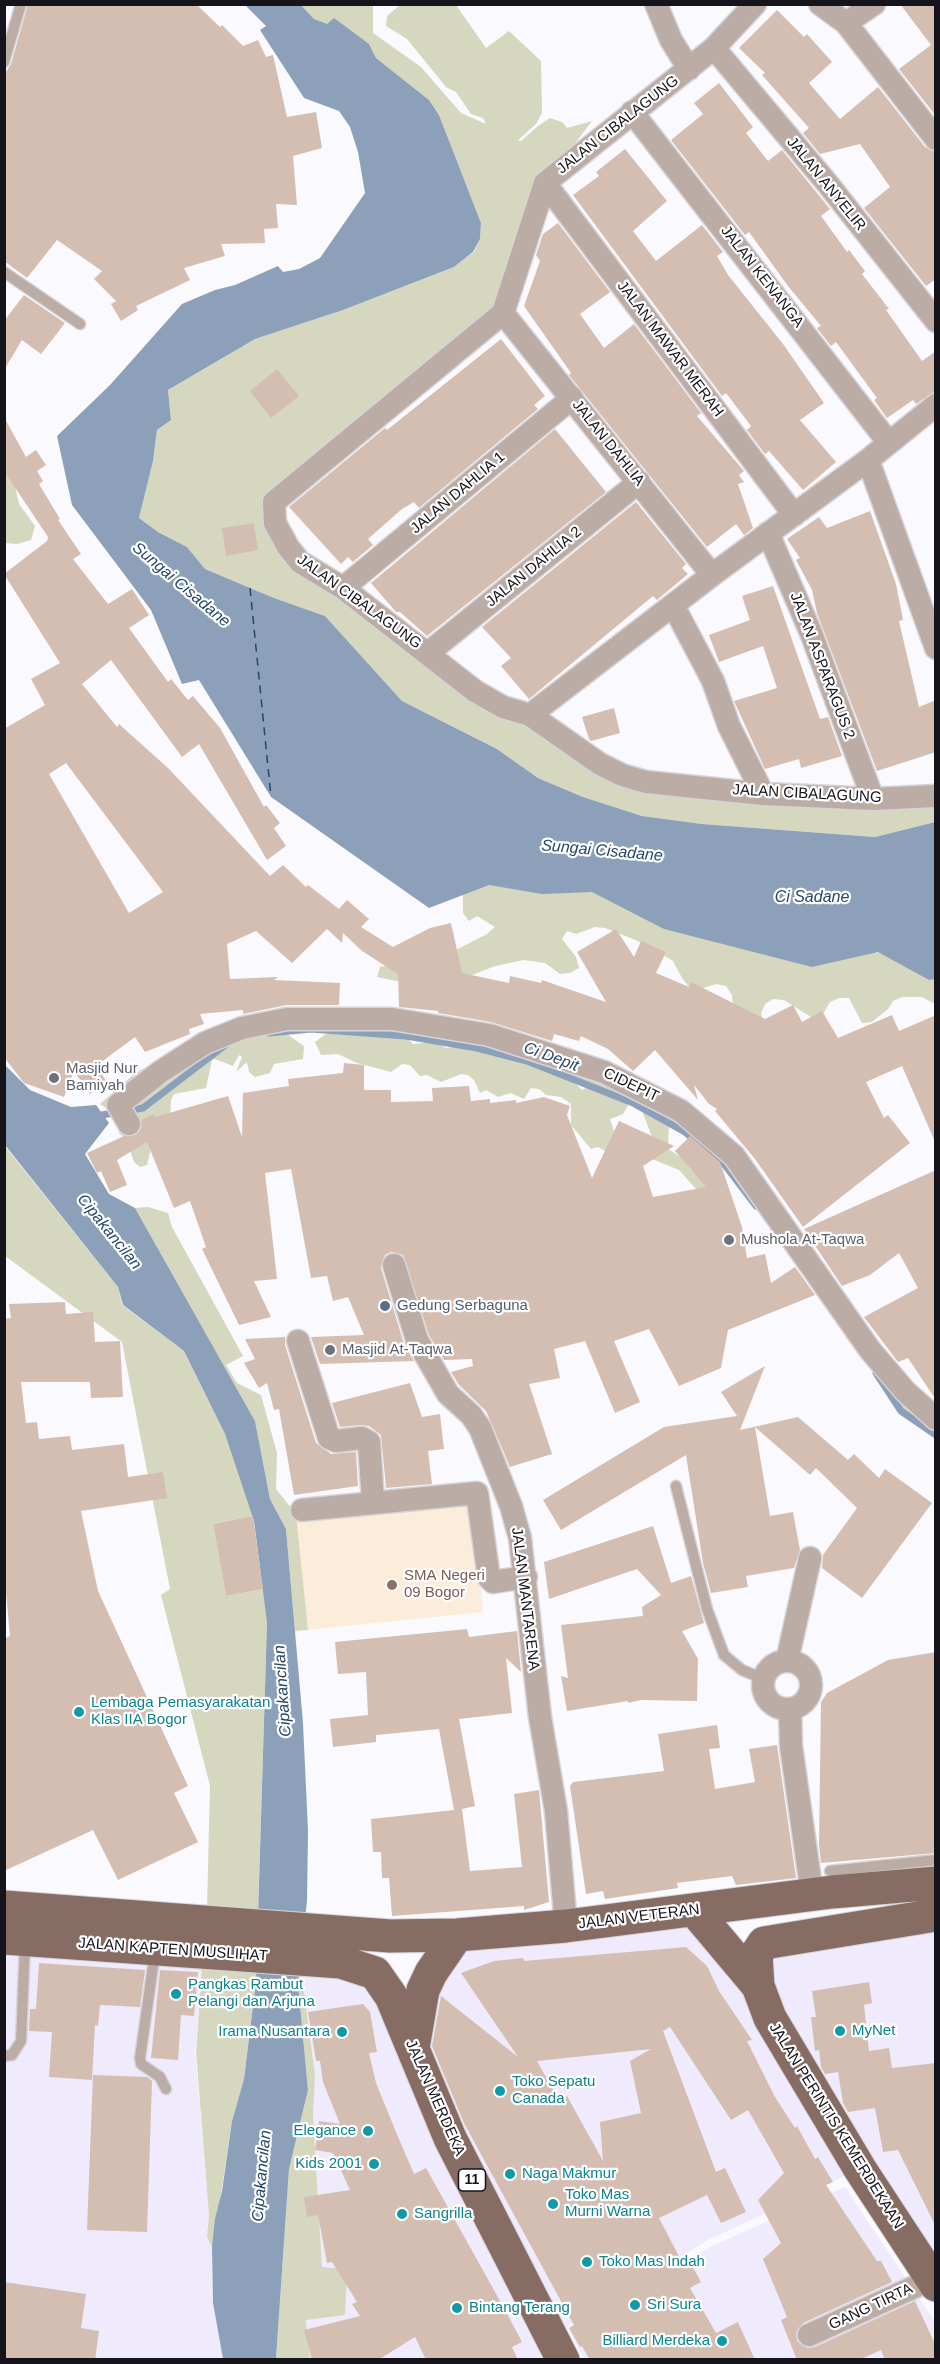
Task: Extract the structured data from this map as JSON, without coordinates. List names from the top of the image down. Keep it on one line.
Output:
{"streets":{"main road":["JALAN VETERAN","JALAN KAPTEN MUSLIHAT","JALAN MERDEKA","JALAN PERINTIS KEMERDEKAAN","11"],"street":["JALAN CIBALAGUNG","JALAN ANYELIR","JALAN KENANGA","JALAN MAWAR MERAH","JALAN DAHLIA","JALAN DAHLIA 1","JALAN DAHLIA 2","JALAN ASPARAGUS 2","CIDEPIT","JALAN MANTARENA","GANG TIRTA"]},"crossings":[["JALAN CIBALAGUNG","JALAN ANYELIR"],["JALAN CIBALAGUNG","JALAN KENANGA"],["JALAN CIBALAGUNG","JALAN MAWAR MERAH"],["JALAN CIBALAGUNG","JALAN DAHLIA"],["JALAN CIBALAGUNG","JALAN DAHLIA 1"],["JALAN CIBALAGUNG","JALAN DAHLIA 2"],["JALAN CIBALAGUNG","JALAN ASPARAGUS 2"],["JALAN DAHLIA","JALAN DAHLIA 1"],["JALAN DAHLIA","JALAN DAHLIA 2"],["JALAN MANTARENA","JALAN VETERAN"],["JALAN VETERAN","JALAN KAPTEN MUSLIHAT"],["JALAN VETERAN","JALAN MERDEKA"],["JALAN VETERAN","JALAN PERINTIS KEMERDEKAAN"],["JALAN KAPTEN MUSLIHAT","JALAN MERDEKA"],["JALAN PERINTIS KEMERDEKAAN","GANG TIRTA"]],"water":["Sungai Cisadane","Ci Sadane","Ci Depit","Cipakancilan"],"places":["Masjid Nur Bamiyah","Mushola At-Taqwa","Gedung Serbaguna","Masjid At-Taqwa","SMA Negeri 09 Bogor","Lembaga Pemasyarakatan Klas IIA Bogor","Pangkas Rambut Pelangi dan Arjuna","MyNet","Irama Nusantara","Toko Sepatu Canada","Elegance","Kids 2001","Naga Makmur","Toko Mas Murni Warna","Sangrilla","Toko Mas Indah","Sri Sura","Bintang Terang","Billiard Merdeka"]}
